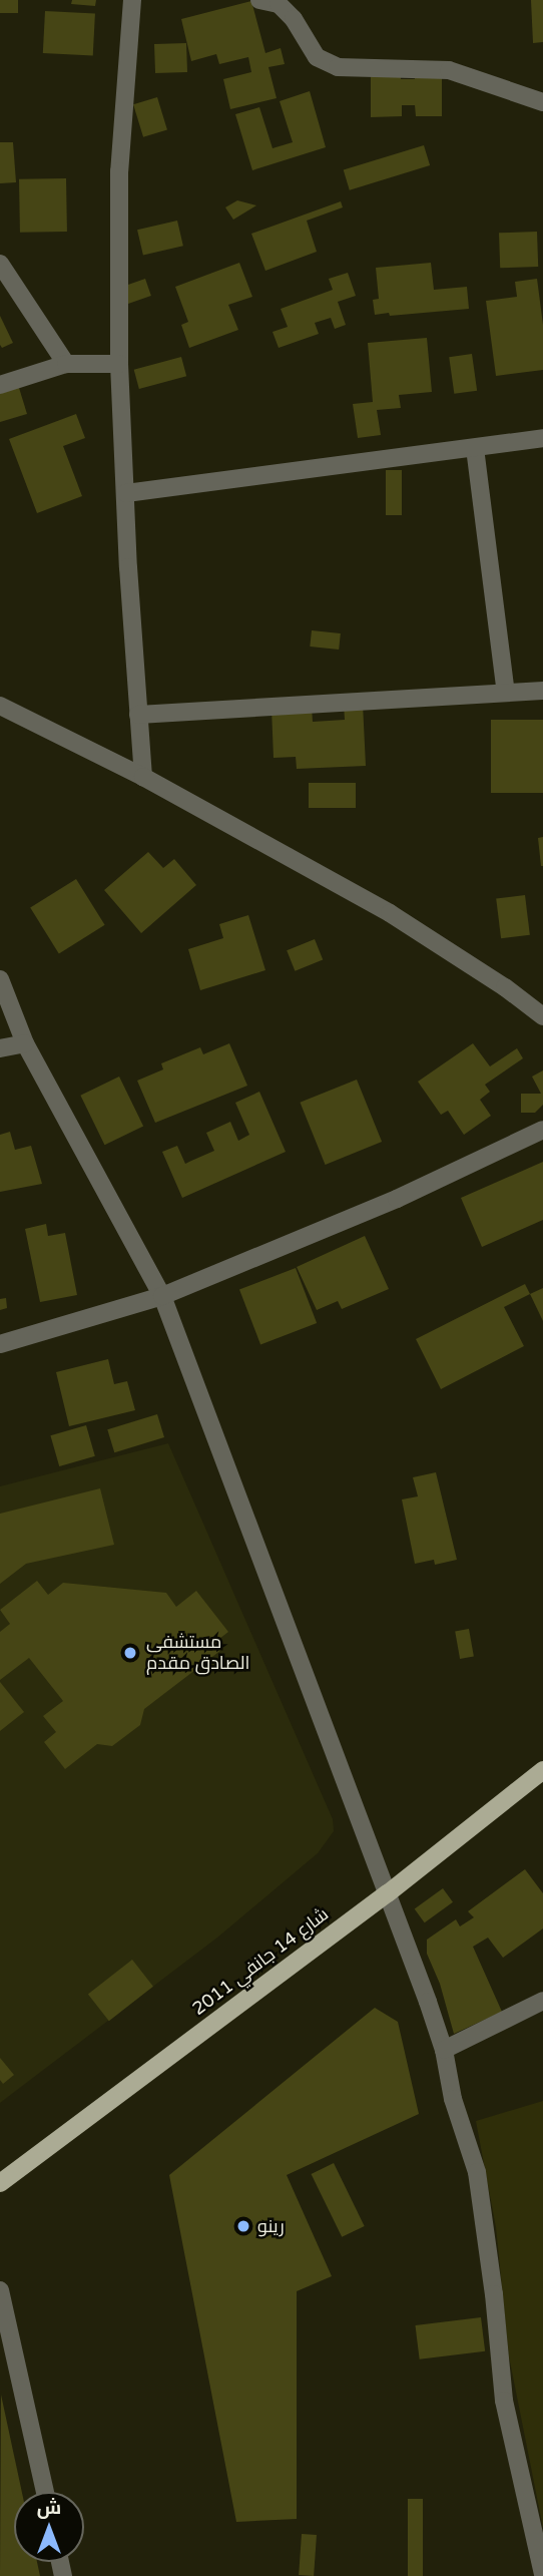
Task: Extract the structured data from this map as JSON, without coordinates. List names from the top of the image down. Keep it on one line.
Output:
{"streets":{"main road":["شارع 14 جانفي 2011"]},"places":["مستشفى الصادق مقدم","رينو"],"north":"top"}
